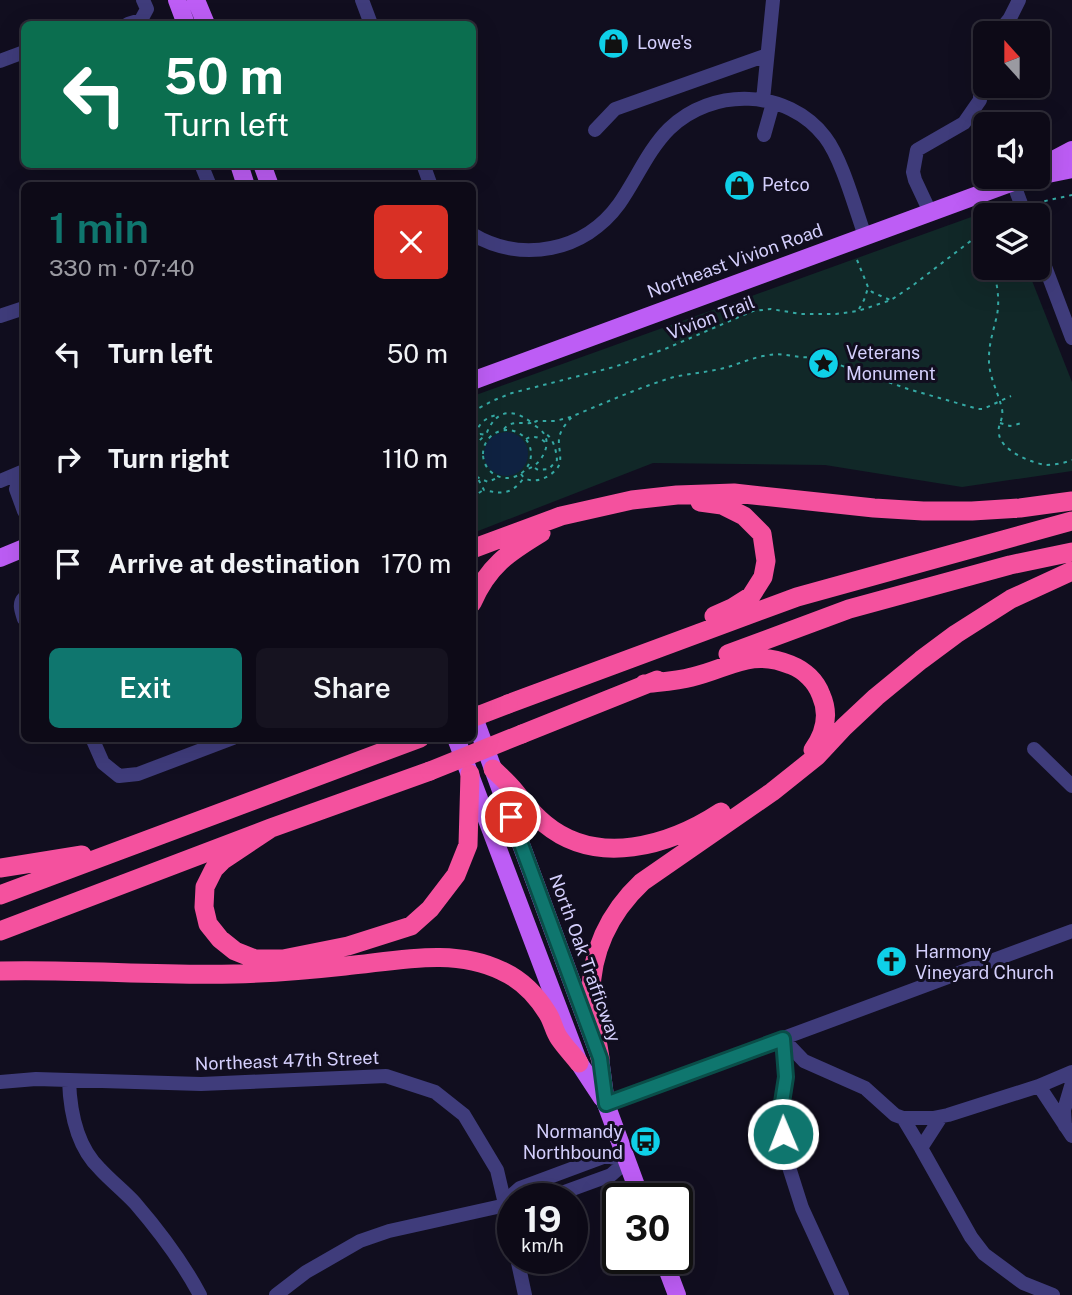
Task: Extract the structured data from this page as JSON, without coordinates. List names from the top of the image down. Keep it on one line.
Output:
{"streets":{"main road":["Northeast Vivion Road","North Oak Trafficway"],"street":["Northeast 47th Street"],"path":["Vivion Trail"]},"places":{"shop":["Lowe's","Petco"],"place":["Veterans Monument"],"church":["Harmony Vineyard Church"],"bus stop":["Normandy Northbound"]},"north":"top","page":{"turn":["50 m","Turn left"],"heading":["1 min","330 m · 07:40"],"list":[{"name":"Turn left","value":"50 m"},{"name":"Turn right","value":"110 m"},{"name":"Arrive at destination","value":"170 m"}],"buttons":["Exit","Share"],"speed":"19 km/h","limit":"30"}}
